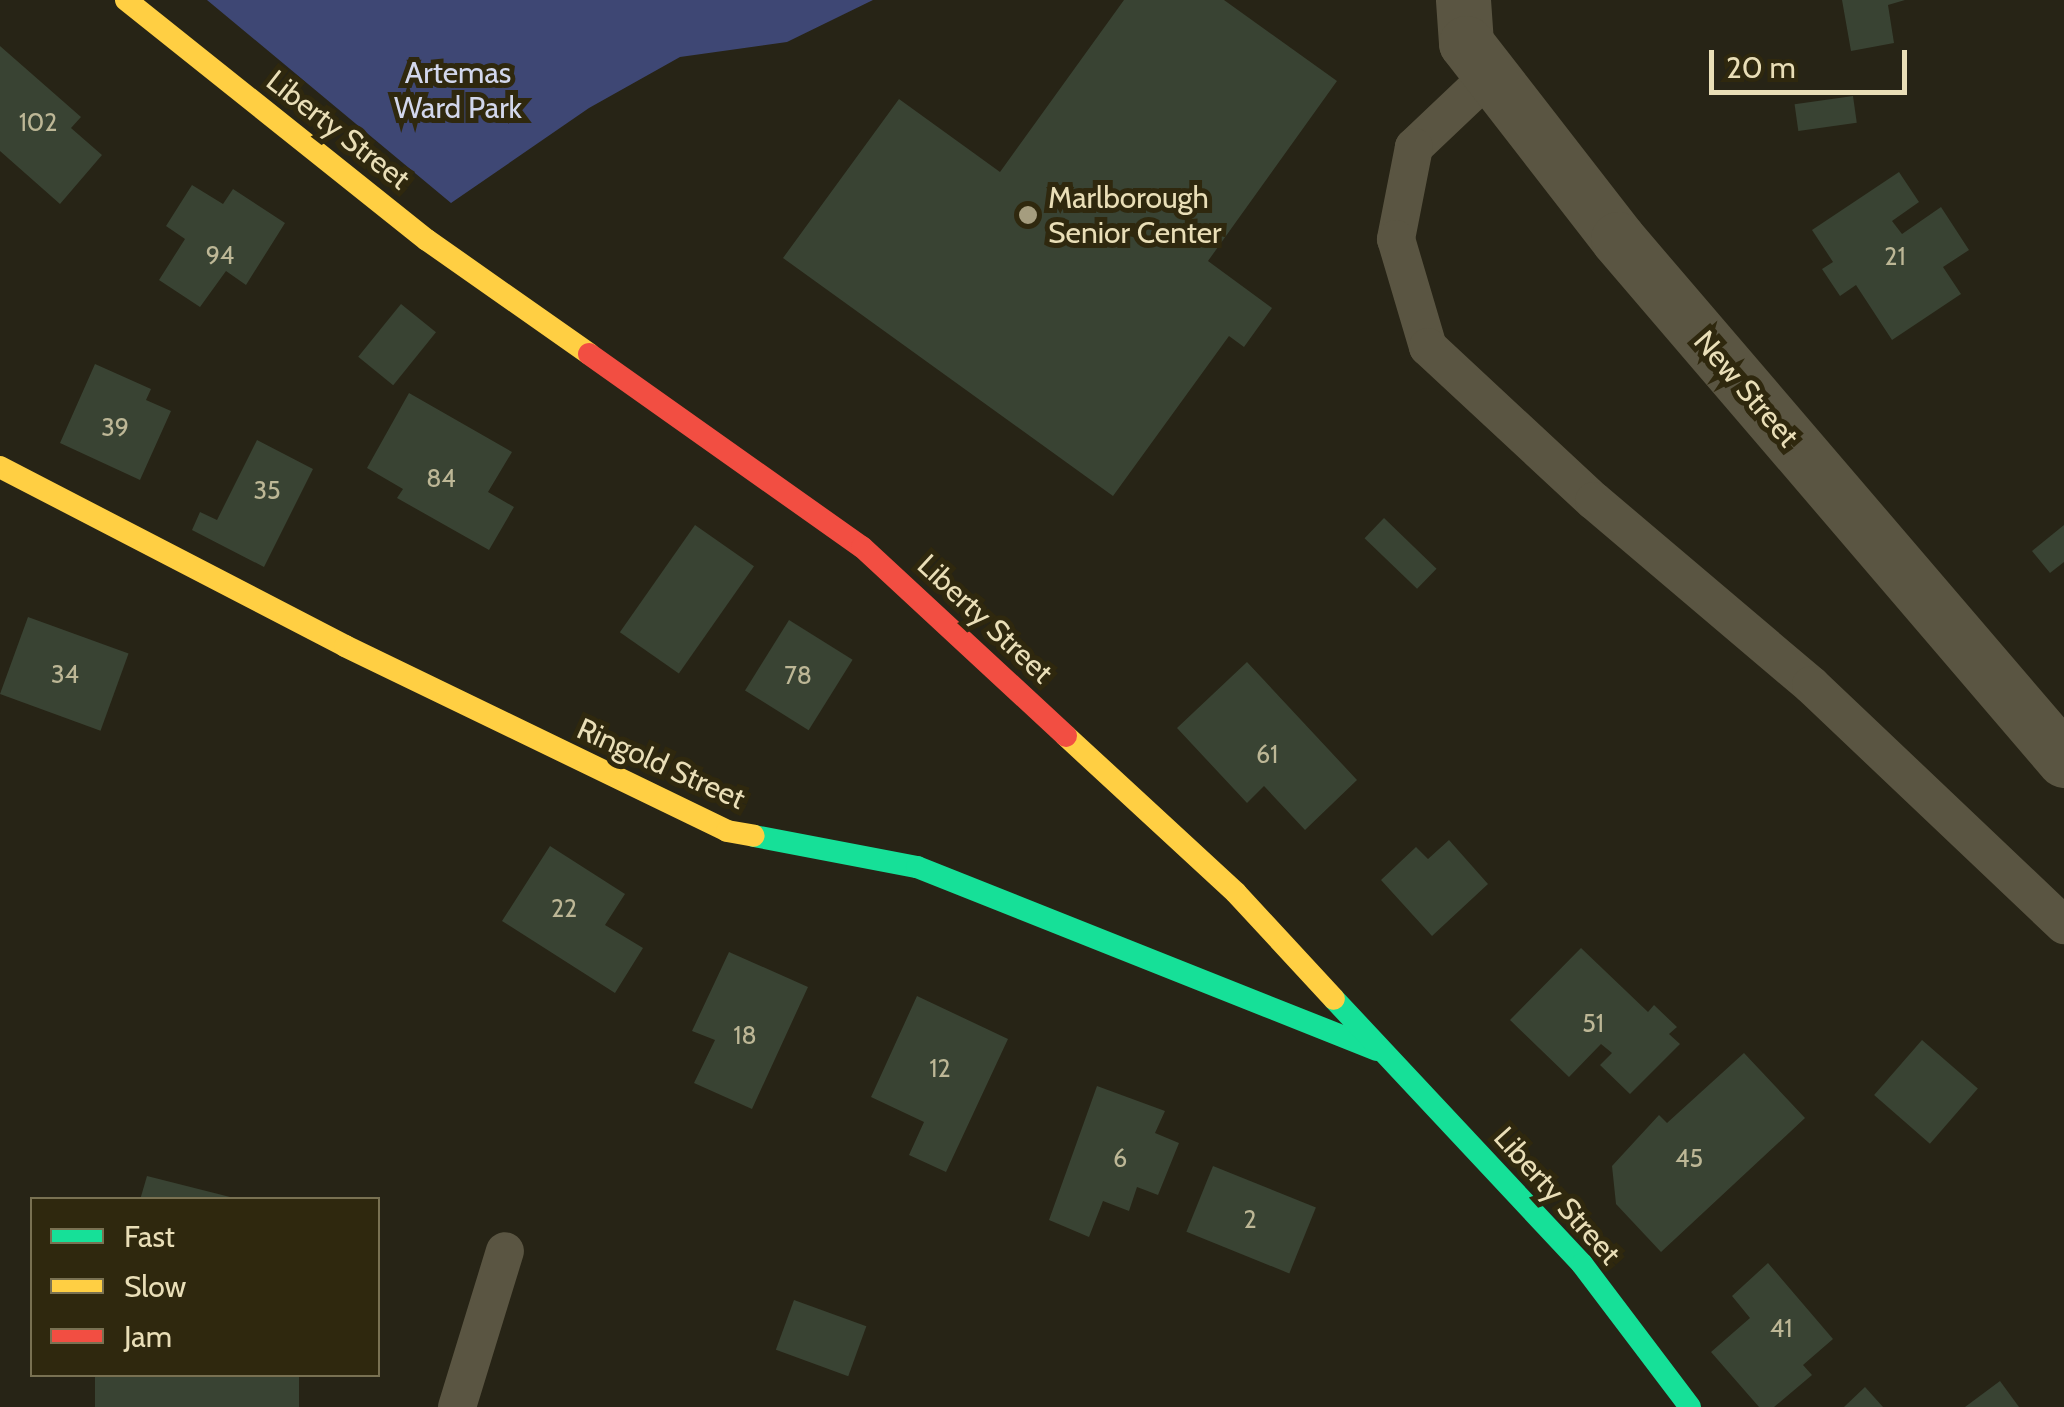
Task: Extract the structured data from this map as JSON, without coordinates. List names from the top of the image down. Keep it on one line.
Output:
{"streets":{"street":["Liberty Street","New Street","Ringold Street"]},"crossings":[["Liberty Street","Ringold Street"]],"parks":["Artemas Ward Park"],"places":["Marlborough Senior Center"],"house_numbers":["102","94","21","39","84","35","34","78","61","22","51","18","12","6","45","2","41"],"legend":["Fast","Slow","Jam"],"scale_bar":"20 m"}
